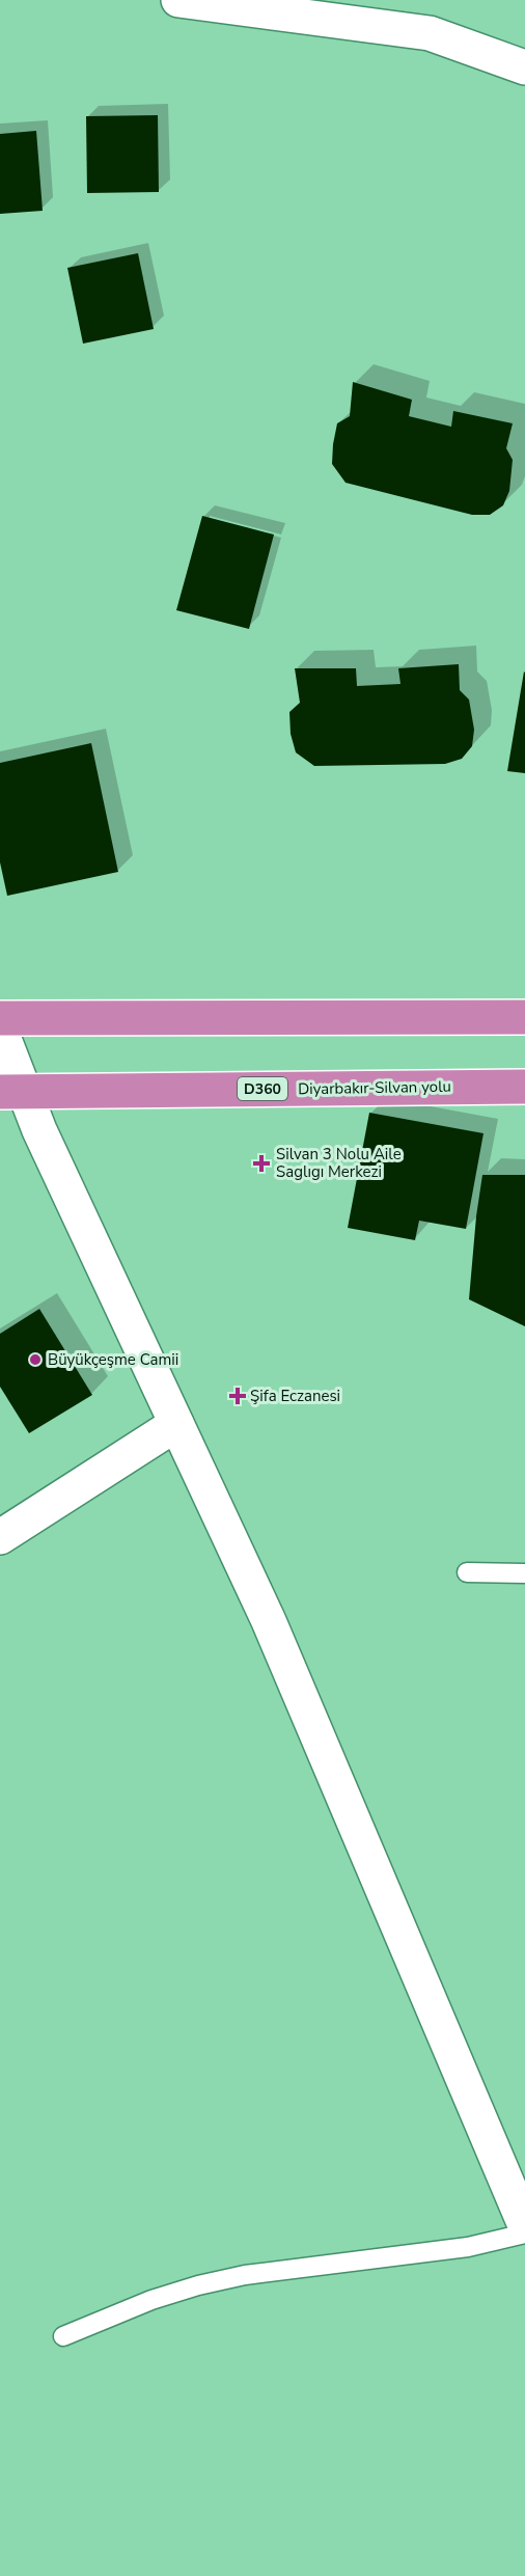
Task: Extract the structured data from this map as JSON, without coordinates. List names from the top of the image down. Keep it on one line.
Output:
{"streets":{"highway":["Diyarbakır-Silvan yolu","D360"]},"places":{"health":["Silvan 3 Nolu Aile Saglıgı Merkezi","Şifa Eczanesi"],"other":["Büyükçeşme Camii"]}}
